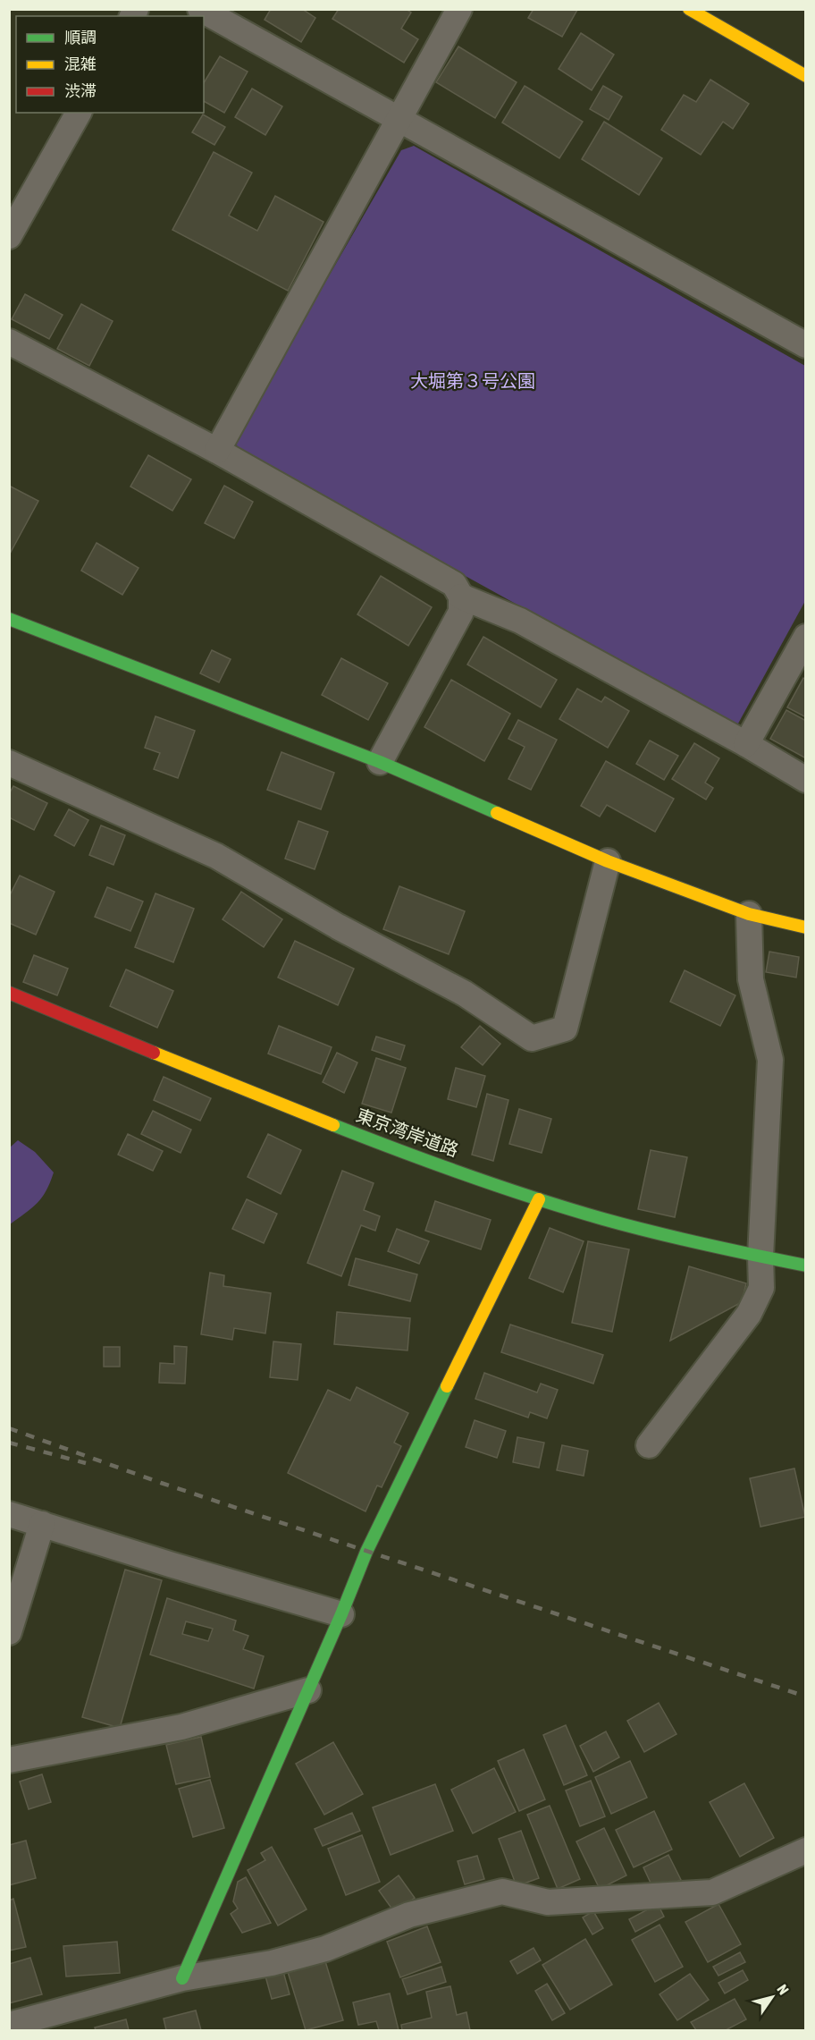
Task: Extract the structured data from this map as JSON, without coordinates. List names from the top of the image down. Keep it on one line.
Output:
{"streets":{"main road":["東京湾岸道路"]},"parks":["大堀第３号公園"],"legend":["順調","混雑","渋滞"],"north":"top right"}
